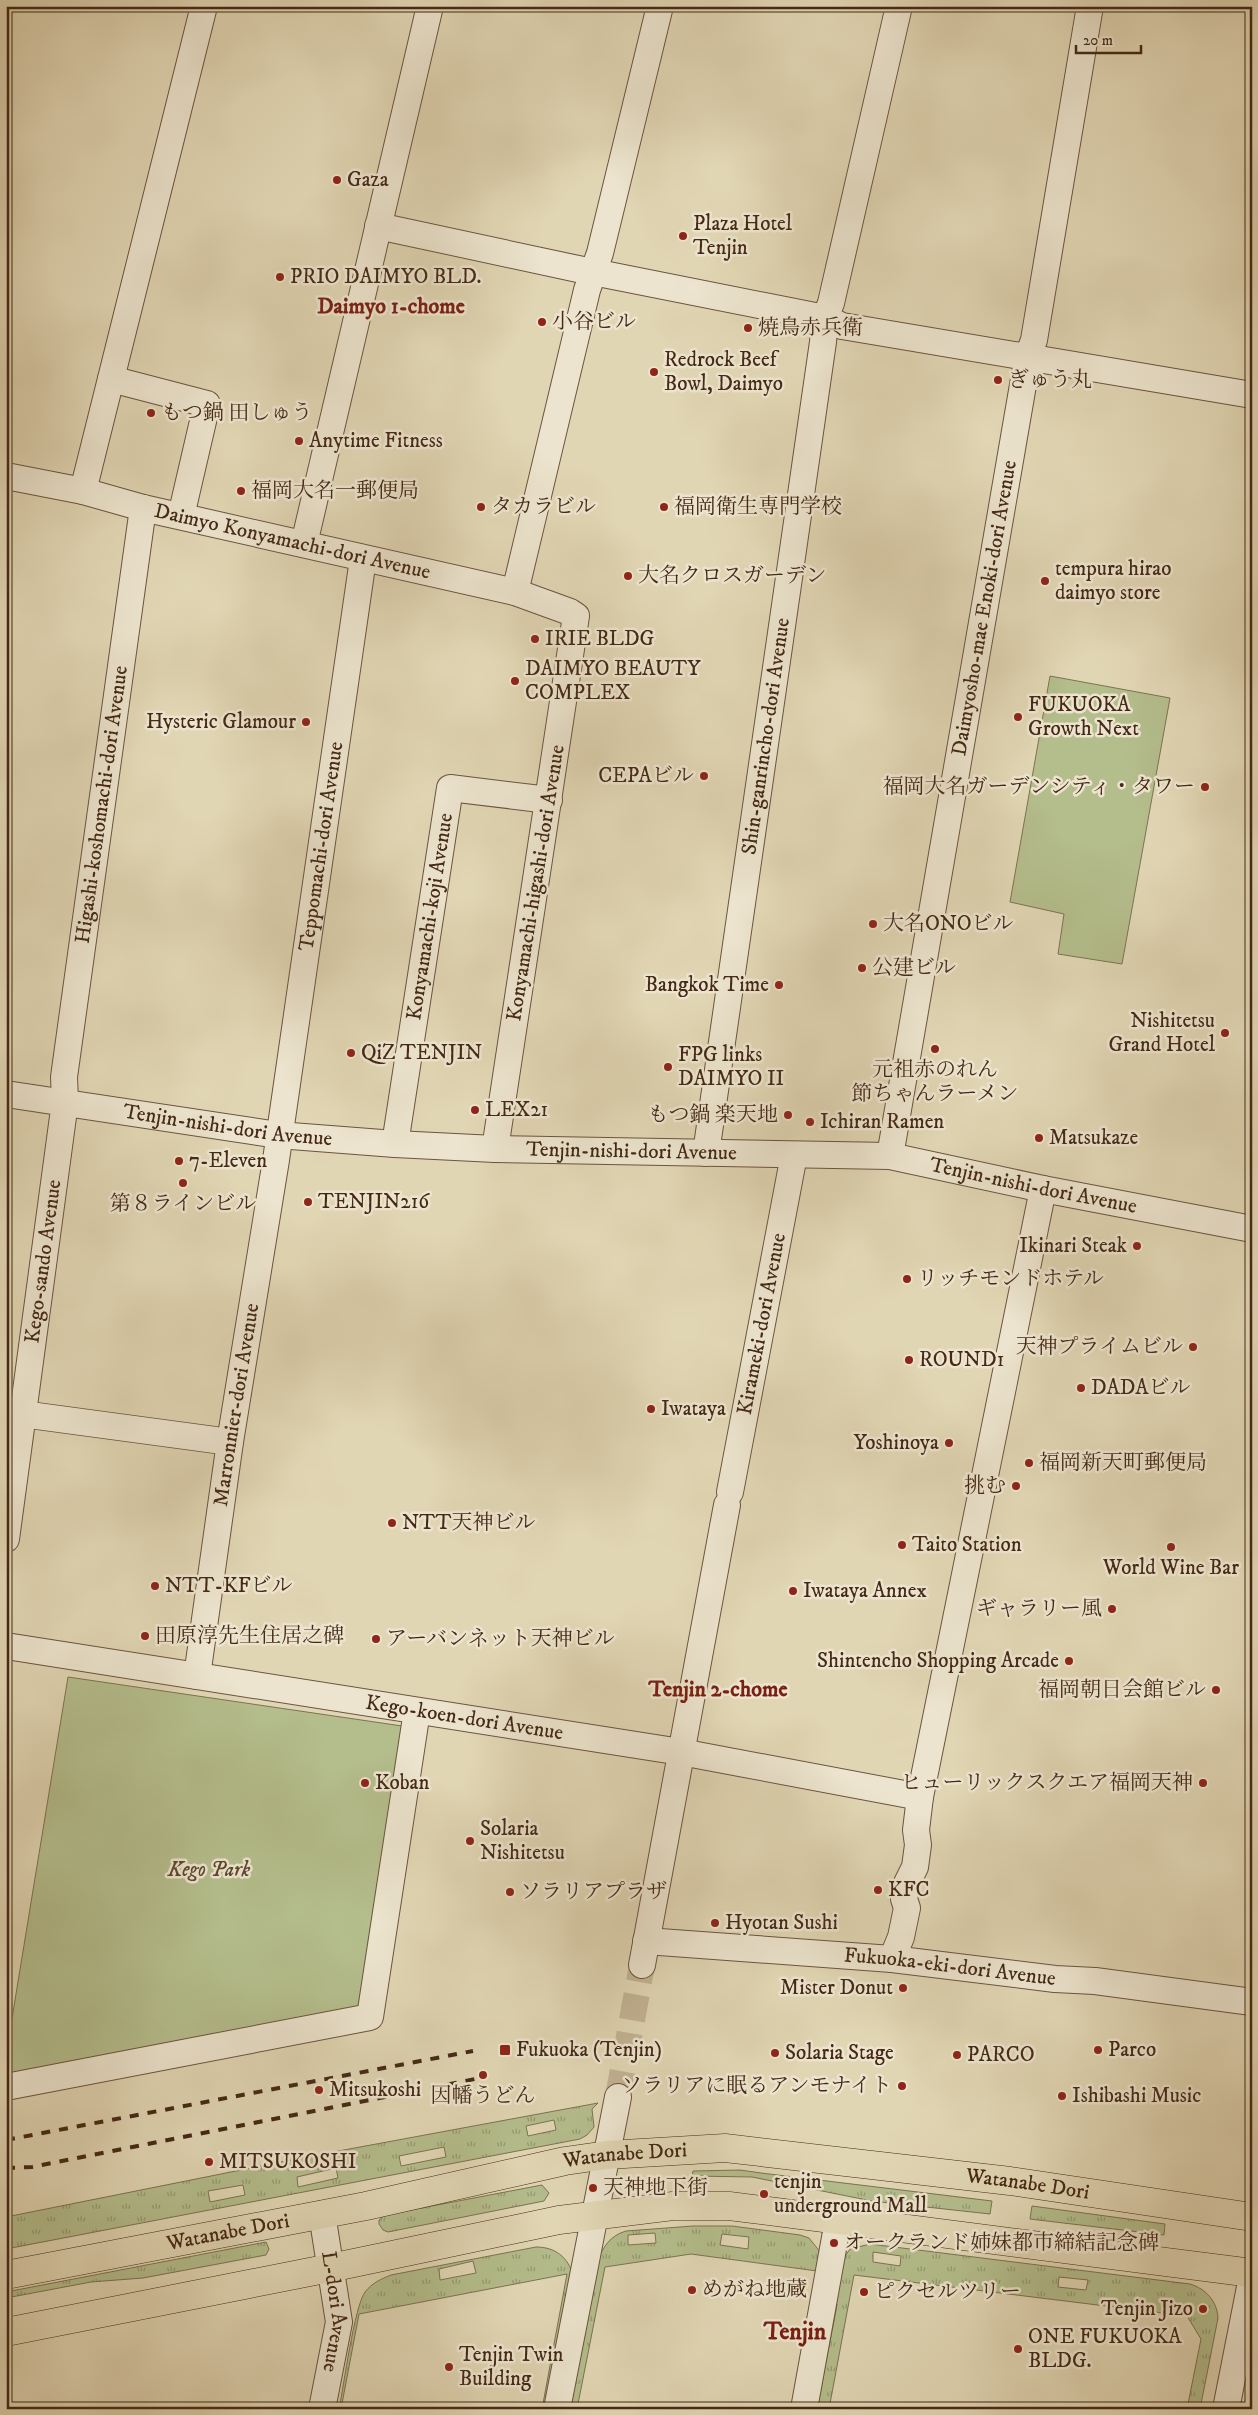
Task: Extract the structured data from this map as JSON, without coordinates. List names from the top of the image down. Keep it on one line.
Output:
{"streets":{"main road":["Watanabe Dori"],"street":["Daimyo Konyamachi-dori Avenue","Daimyosho-mae Enoki-dori Avenue","Shin-ganrincho-dori Avenue","Higashi-koshomachi-dori Avenue","Teppomachi-dori Avenue","Konyamachi-higashi-dori Avenue","Konyamachi-koji Avenue","Tenjin-nishi-dori Avenue","Kego-sando Avenue","Kirameki-dori Avenue","Marronnier-dori Avenue","Kego-koen-dori Avenue","Fukuoka-eki-dori Avenue","L-dori Avenue"]},"crossings":[["Daimyo Konyamachi-dori Avenue","Higashi-koshomachi-dori Avenue"],["Daimyo Konyamachi-dori Avenue","Teppomachi-dori Avenue"],["Daimyo Konyamachi-dori Avenue","Konyamachi-higashi-dori Avenue"],["Daimyosho-mae Enoki-dori Avenue","Tenjin-nishi-dori Avenue"],["Shin-ganrincho-dori Avenue","Tenjin-nishi-dori Avenue"],["Higashi-koshomachi-dori Avenue","Tenjin-nishi-dori Avenue"],["Higashi-koshomachi-dori Avenue","Kego-sando Avenue"],["Teppomachi-dori Avenue","Tenjin-nishi-dori Avenue"],["Teppomachi-dori Avenue","Marronnier-dori Avenue"],["Konyamachi-higashi-dori Avenue","Konyamachi-koji Avenue"],["Konyamachi-higashi-dori Avenue","Tenjin-nishi-dori Avenue"],["Konyamachi-koji Avenue","Tenjin-nishi-dori Avenue"],["Tenjin-nishi-dori Avenue","Kego-sando Avenue"],["Tenjin-nishi-dori Avenue","Kirameki-dori Avenue"],["Tenjin-nishi-dori Avenue","Marronnier-dori Avenue"],["Kirameki-dori Avenue","Kego-koen-dori Avenue"],["Kirameki-dori Avenue","Fukuoka-eki-dori Avenue"],["Marronnier-dori Avenue","Kego-koen-dori Avenue"],["Watanabe Dori","L-dori Avenue"]],"districts":["Daimyo 1-chome","Tenjin 2-chome","Tenjin"],"parks":["Kego Park"],"places":{"other":["Gaza","Plaza Hotel Tenjin","PRIO DAIMYO BLD.","小谷ビル","焼鳥赤兵衛","Redrock Beef Bowl, Daimyo","ぎゅう丸","もつ鍋 田しゅう","Anytime Fitness","福岡大名一郵便局","タカラビル","福岡衛生専門学校","大名クロスガーデン","tempura hirao daimyo store","IRIE BLDG","DAIMYO BEAUTY COMPLEX","FUKUOKA Growth Next","Hysteric Glamour","CEPAビル","福岡大名ガーデンシティ・タワー","大名ONOビル","公建ビル","Bangkok Time","Nishitetsu Grand Hotel","元祖赤のれん 節ちゃんラーメン","QiZ TENJIN","FPG links DAIMYO II","LEX21","もつ鍋 楽天地","Ichiran Ramen","Matsukaze","7-Eleven","第８ラインビル","TENJIN216","Ikinari Steak","リッチモンドホテル","天神プライムビル","ROUND1","DADAビル","Iwataya","Yoshinoya","福岡新天町郵便局","挑む","NTT天神ビル","Taito Station","World Wine Bar","NTT-KFビル","Iwataya Annex","ギャラリー風","田原淳先生住居之碑","アーバンネット天神ビル","Shintencho Shopping Arcade","福岡朝日会館ビル","Koban","ヒューリックスクエア福岡天神","Solaria Nishitetsu","KFC","ソラリアプラザ","Hyotan Sushi","Mister Donut","Parco","Solaria Stage","PARCO","因幡うどん","ソラリアに眠るアンモナイト","Mitsukoshi","Ishibashi Music","MITSUKOSHI","天神地下街","tenjin underground Mall","オークランド姉妹都市締結記念碑","めがね地蔵","ピクセルツリー","Tenjin Jizo","ONE FUKUOKA BLDG.","Tenjin Twin Building"],"transit":["Fukuoka (Tenjin)"]},"scale_bar":"20 m"}
